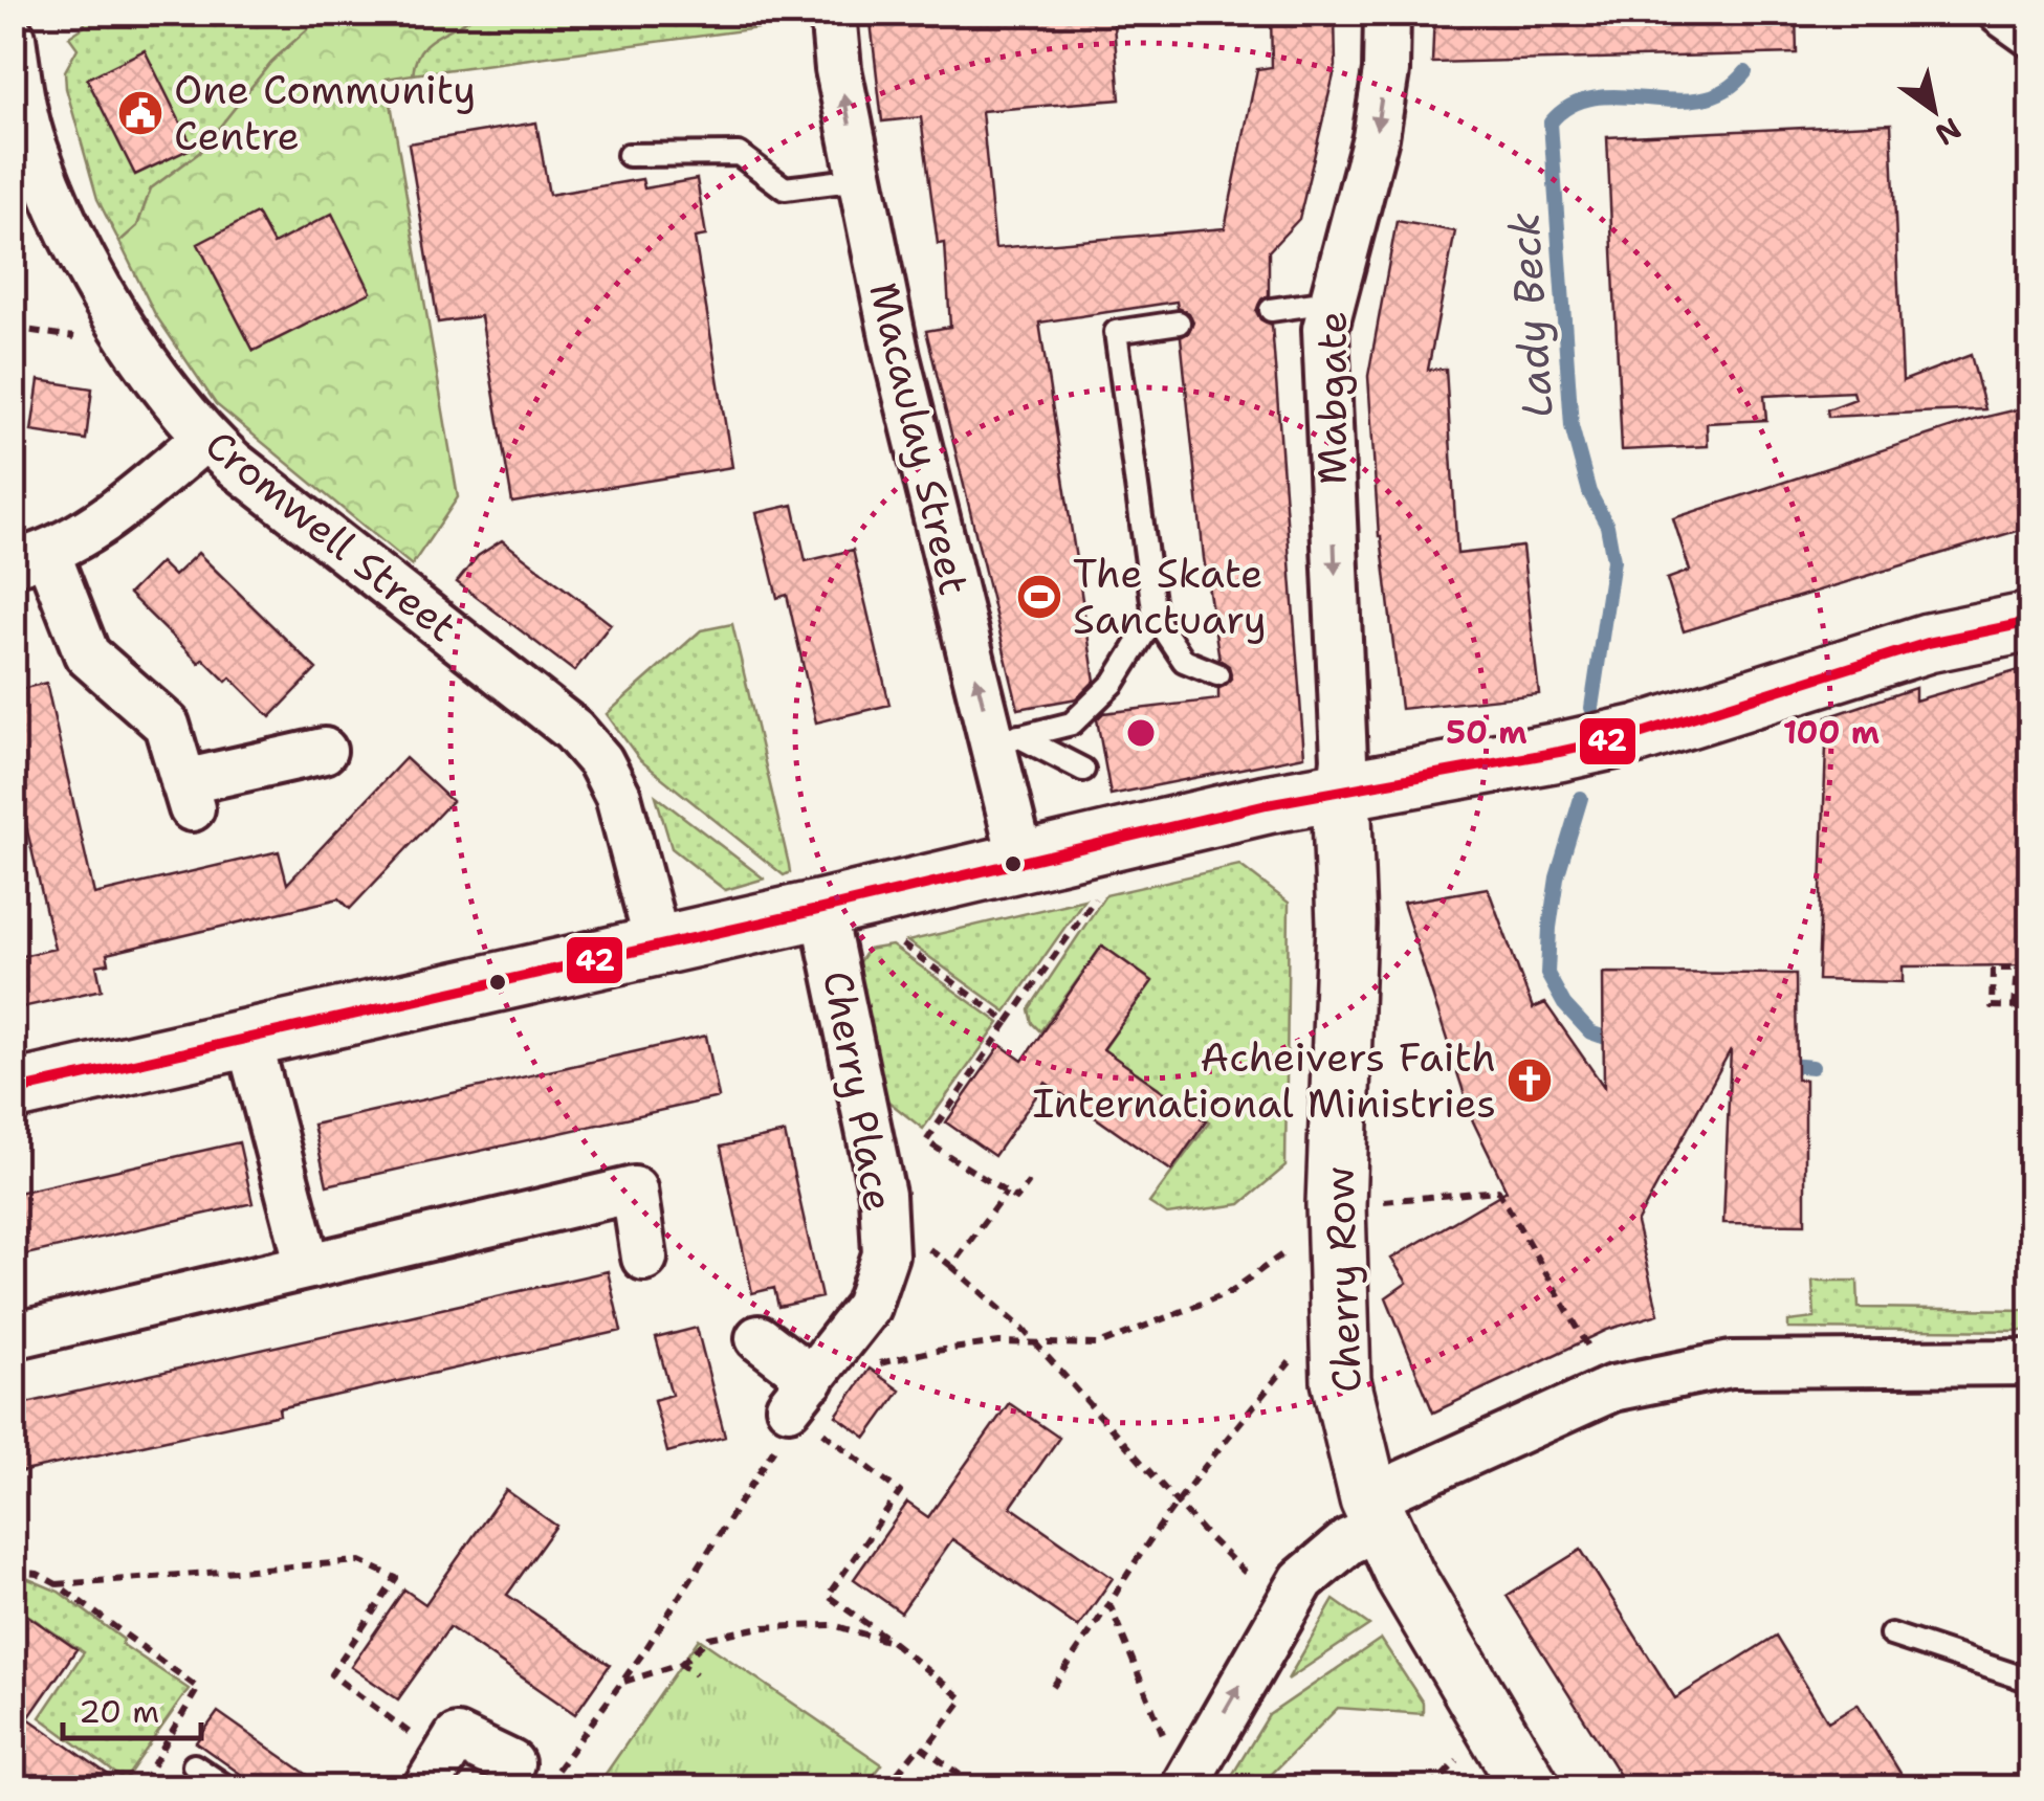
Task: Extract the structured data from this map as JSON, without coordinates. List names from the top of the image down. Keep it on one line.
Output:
{"streets":{"street":["Mabgate","Macaulay Street","Cromwell Street","Cherry Place","Cherry Row"]},"crossings":[["Mabgate","Cherry Row"]],"one_way":["Mabgate","Macaulay Street"],"water":["Lady Beck"],"places":{"public building":["One Community Centre"],"sports":["The Skate Sanctuary"],"church":["Acheivers Faith International Ministries"]},"lines":["transit line 42"],"scale_bar":"20 m","north":"bottom right","rings":["50 m","100 m"]}
